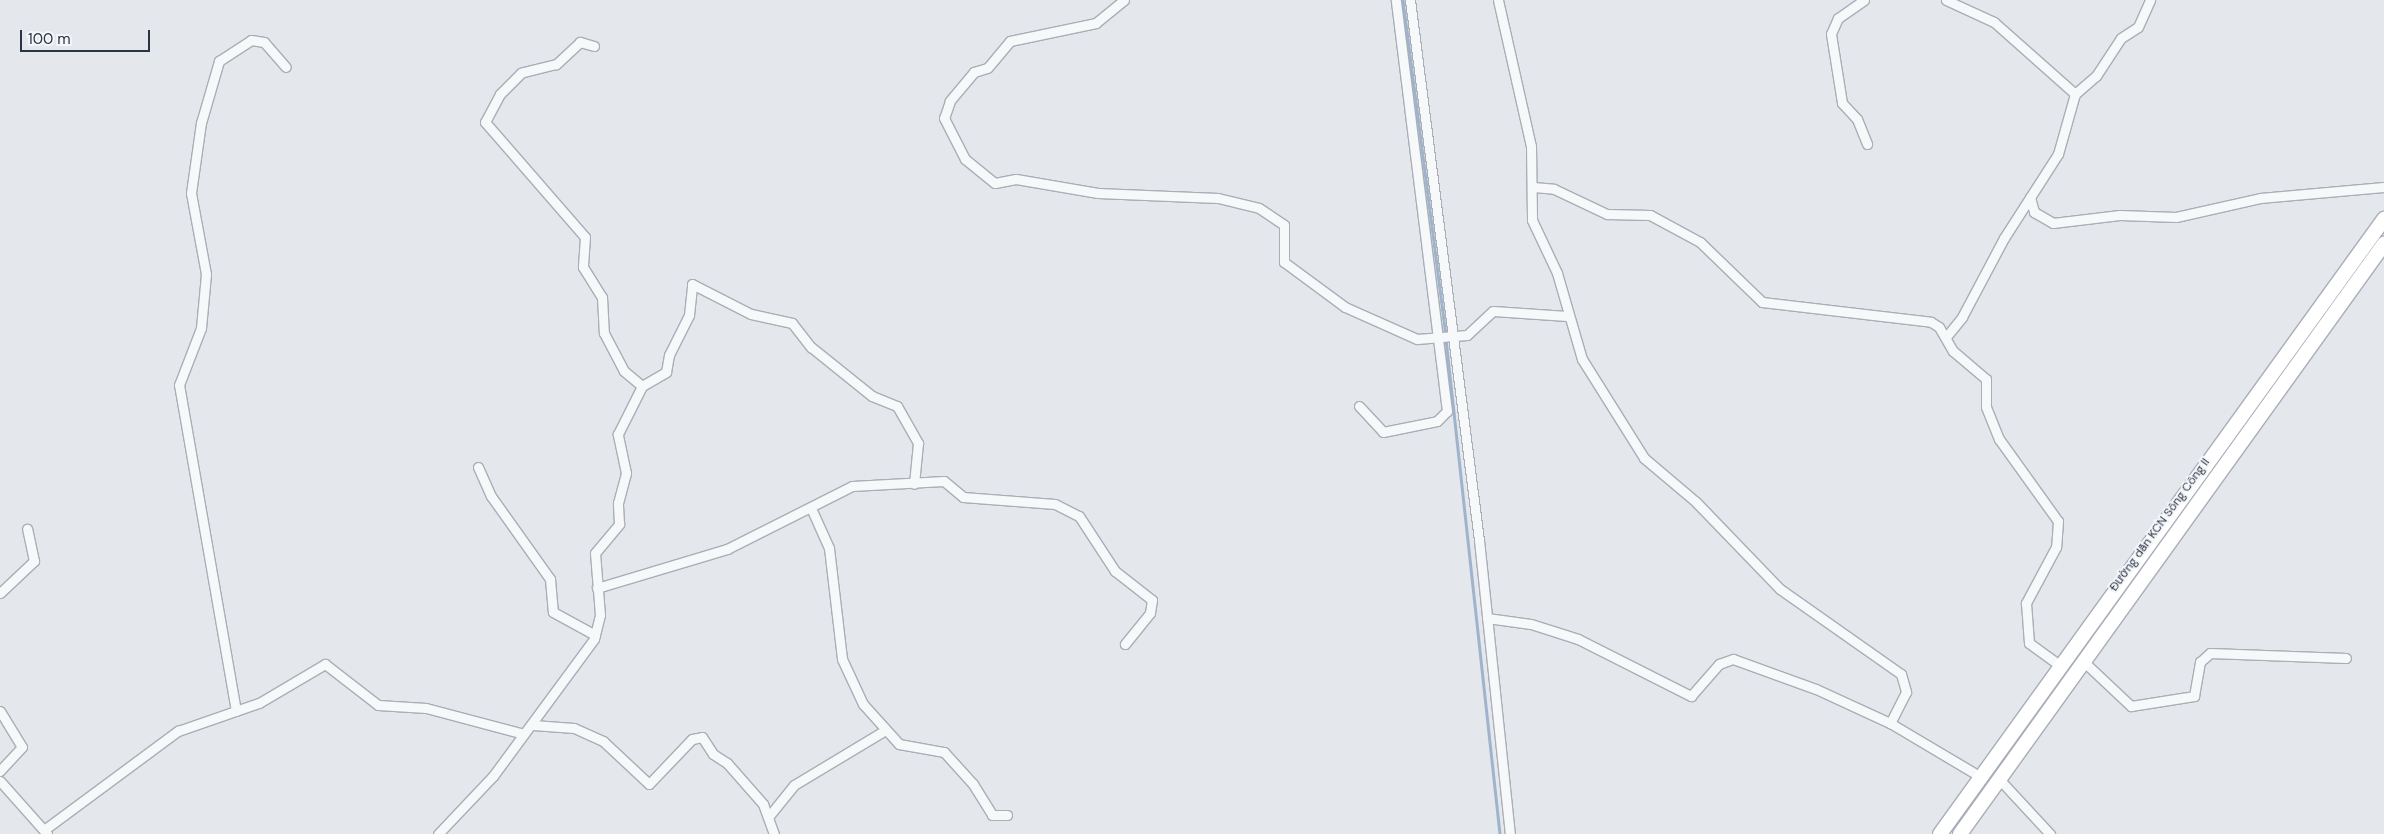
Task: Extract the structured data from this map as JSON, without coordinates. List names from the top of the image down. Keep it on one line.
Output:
{"streets":{"street":["Đường dẫn KCN Sông Công II"]},"scale_bar":"100 m"}
